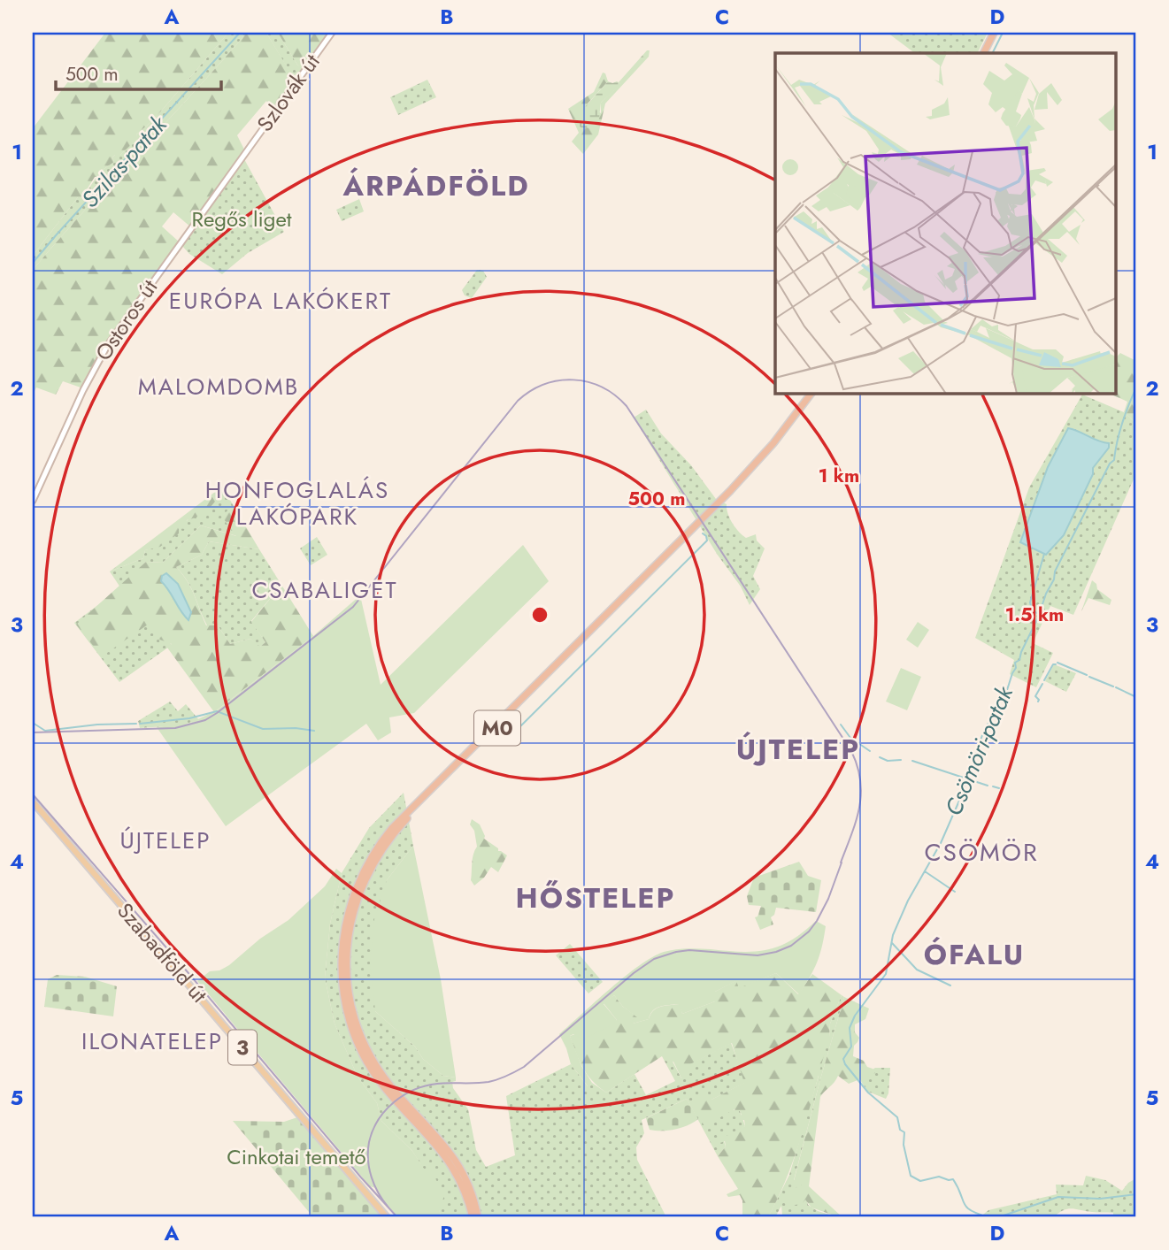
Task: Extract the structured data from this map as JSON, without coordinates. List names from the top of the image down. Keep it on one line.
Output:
{"streets":{"highway":["M0"],"main road":["Szlovák út","Ostoros út","Szabadföld út","3"]},"crossings":[["Szlovák út","Ostoros út"]],"districts":["ÁRPÁDFÖLD","EURÓPA LAKÓKERT","MALOMDOMB","HONFOGLALÁS LAKÓPARK","CSABALIGET","ÚJTELEP","ÚJTELEP","CSÖMÖR","HŐSTELEP","ÓFALU","ILONATELEP"],"water":["Szilas-patak","Csömöri-patak"],"parks":["Regős liget","Cinkotai temető"],"scale_bar":"500 m","grid":{"columns":["A","B","C","D"],"rows":["1","2","3","4","5"]},"rings":["1 km","500 m","1.5 km"]}
